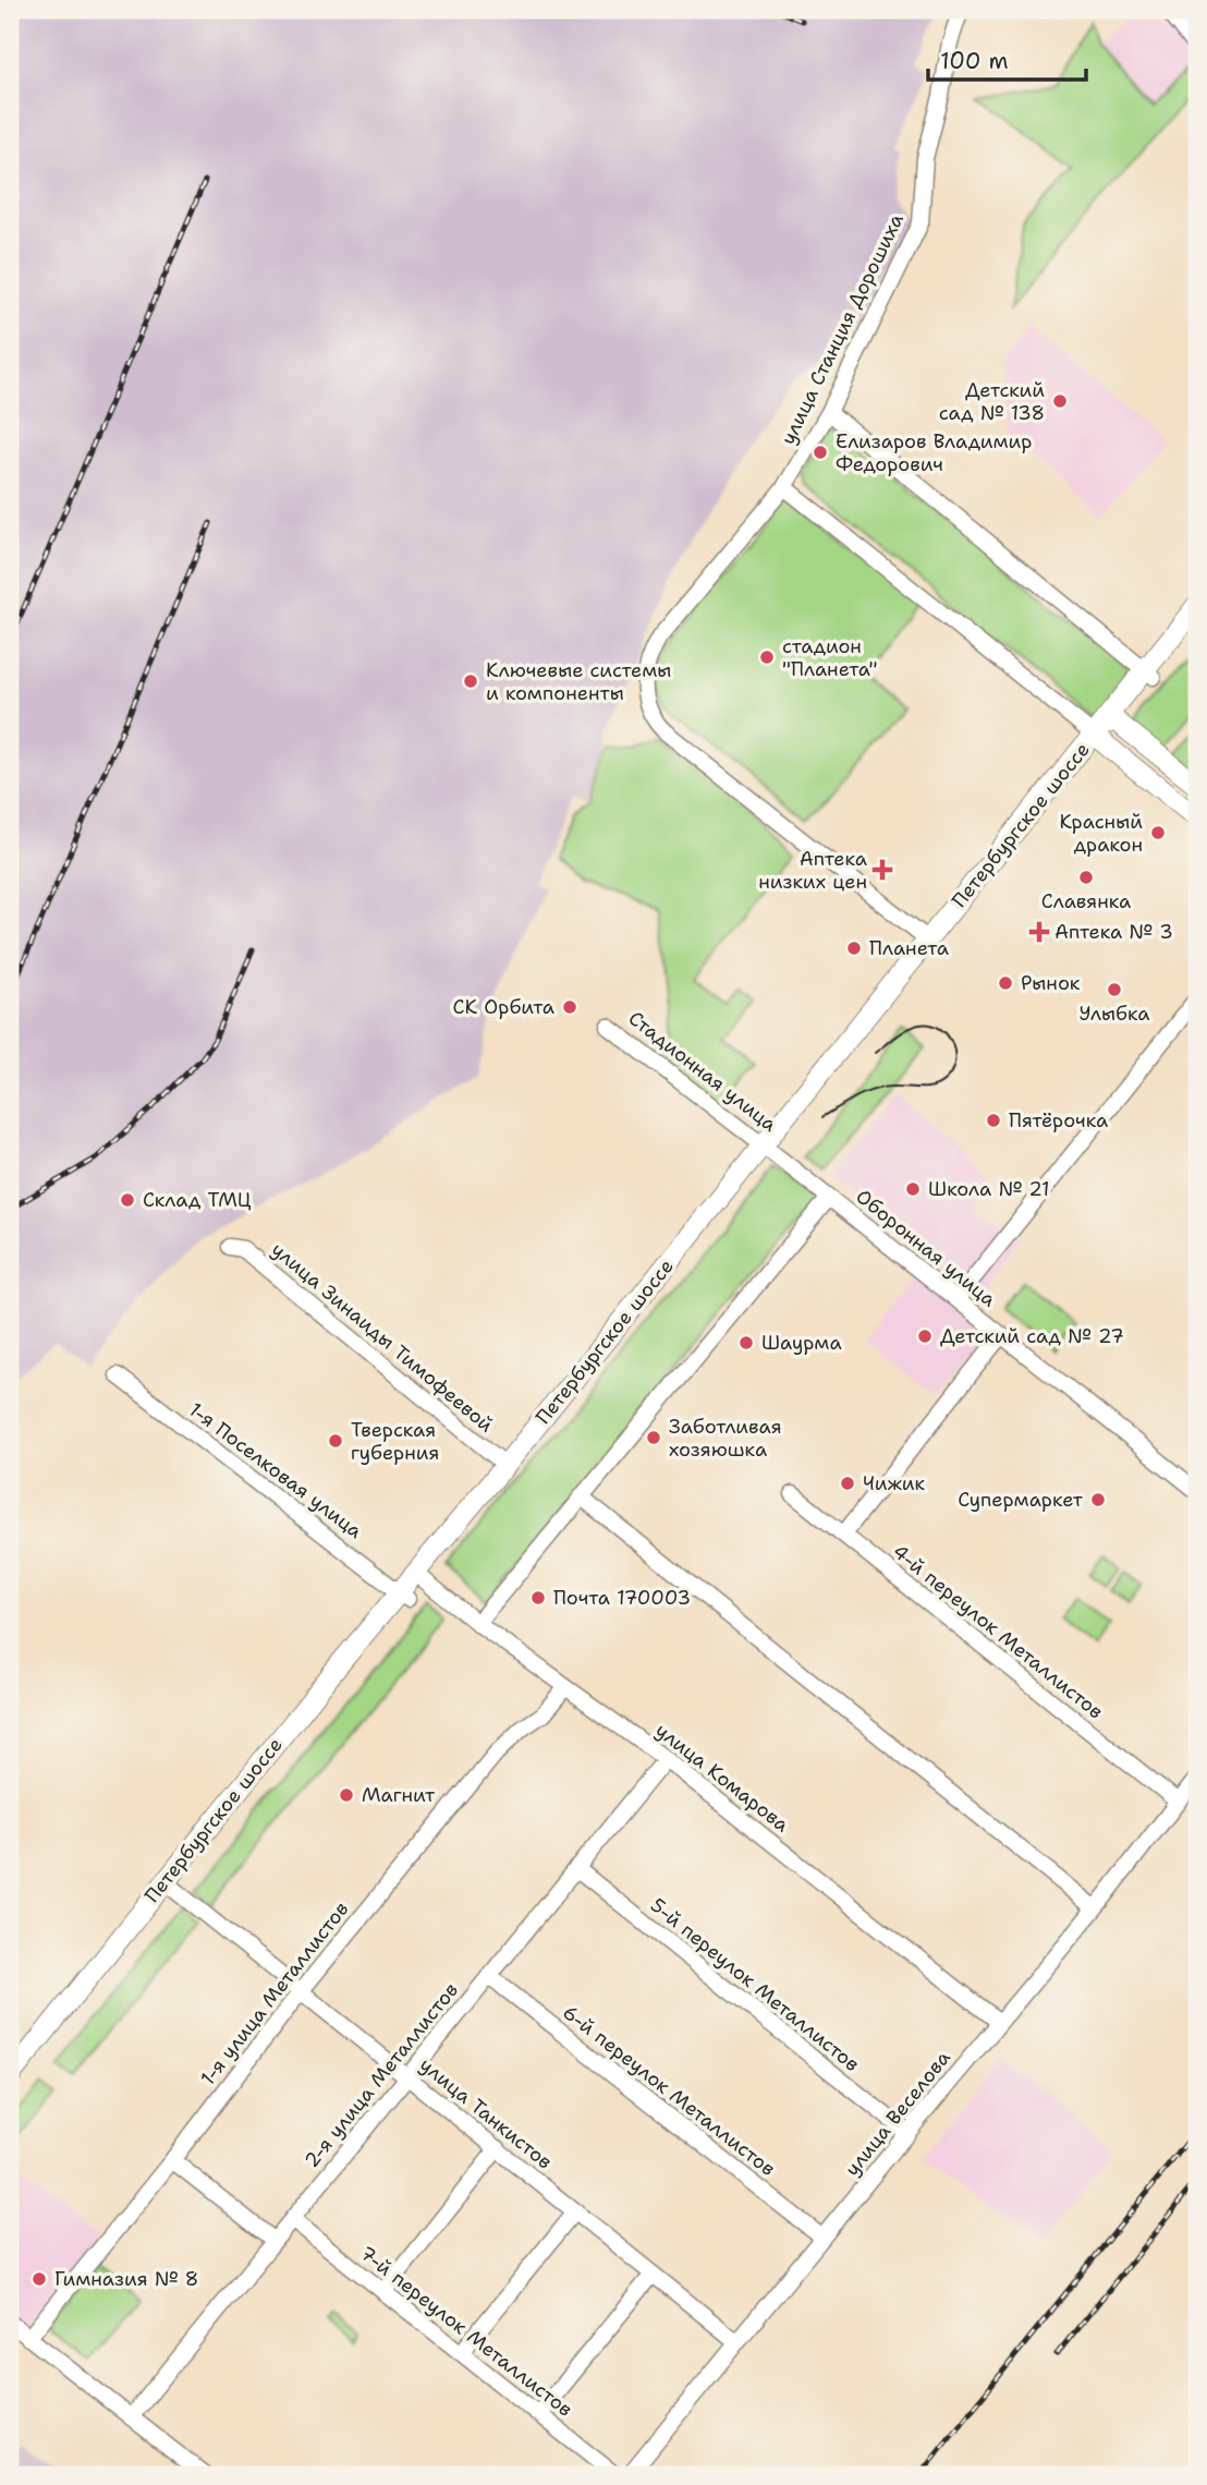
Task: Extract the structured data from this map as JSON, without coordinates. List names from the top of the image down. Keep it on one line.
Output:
{"streets":{"main road":["Петербургское шоссе"],"street":["улица Станция Дорошиха","Стадионная улица","Оборонная улица","улица Зинаиды Тимофеевой","1-я Поселковая улица","4-й переулок Металлистов","улица Комарова","5-й переулок Металлистов","1-я улица Металлистов","2-я улица Металлистов","6-й переулок Металлистов","улица Танкистов","улица Веселова","7-й переулок Металлистов"]},"crossings":[["улица Станция Дорошиха","Петербургское шоссе"],["Петербургское шоссе","Стадионная улица"],["Петербургское шоссе","Оборонная улица"],["Петербургское шоссе","улица Зинаиды Тимофеевой"],["Петербургское шоссе","1-я Поселковая улица"],["Петербургское шоссе","улица Комарова"],["Петербургское шоссе","улица Танкистов"],["Стадионная улица","Оборонная улица"],["4-й переулок Металлистов","улица Веселова"],["улица Комарова","1-я улица Металлистов"],["улица Комарова","2-я улица Металлистов"],["улица Комарова","улица Веселова"],["5-й переулок Металлистов","2-я улица Металлистов"],["5-й переулок Металлистов","улица Веселова"],["1-я улица Металлистов","улица Танкистов"],["2-я улица Металлистов","6-й переулок Металлистов"],["2-я улица Металлистов","улица Танкистов"],["2-я улица Металлистов","7-й переулок Металлистов"],["6-й переулок Металлистов","улица Веселова"],["улица Танкистов","улица Веселова"]],"places":{"other":["Детский сад № 138","Елизаров Владимир Федорович","стадион \"Планета\"","Ключевые системы и компоненты","Красный дракон","Славянка","Планета","Рынок","Улыбка","СК Орбита","Пятёрочка","Школа № 21","Склад ТМЦ","Детский сад № 27","Шаурма","Заботливая хозяюшка","Тверская губерния","Чижик","Супермаркет","Почта 170003","Магнит","Гимназия № 8"],"health":["Аптека низких цен","Аптека № 3"]},"scale_bar":"100 m"}
